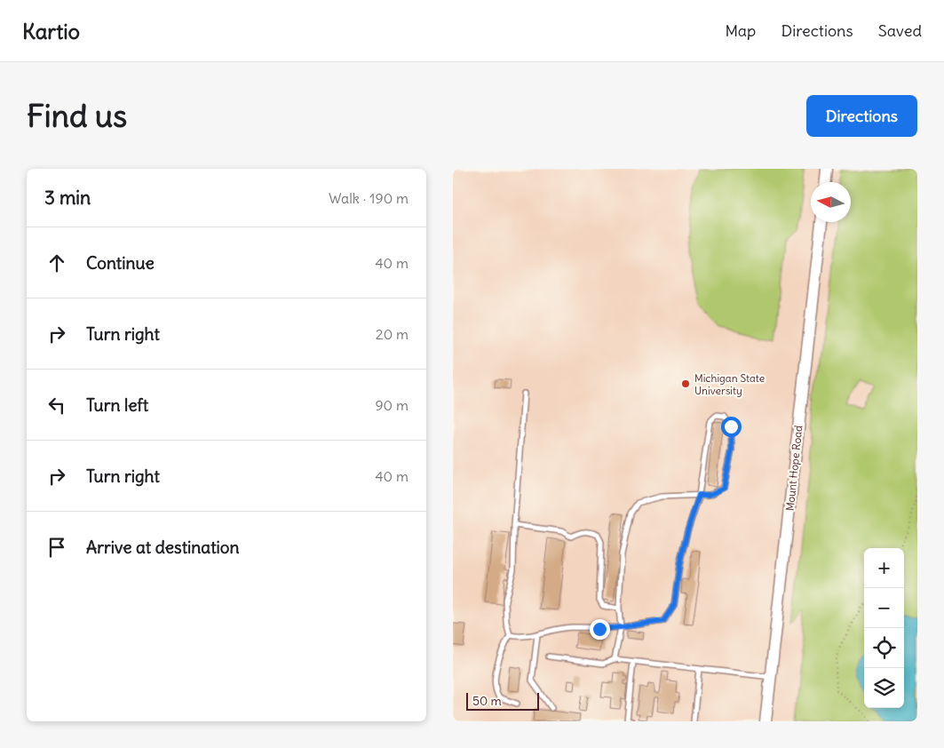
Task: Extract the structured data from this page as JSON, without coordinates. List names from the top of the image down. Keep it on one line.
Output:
{"streets":{"street":["Mount Hope Road"]},"places":["Michigan State University"],"scale_bar":"50 m","north":"left","page":{"header":"Kartio","nav":["Map","Directions","Saved"],"buttons":"Directions","title":"Find us","heading":["3 min","Walk · 190 m"],"list":[["Continue","40 m"],["Turn right","20 m"],["Turn left","90 m"],["Turn right","40 m"],"Arrive at destination"],"map_buttons":["+","−"],"scale":"50 m"}}
